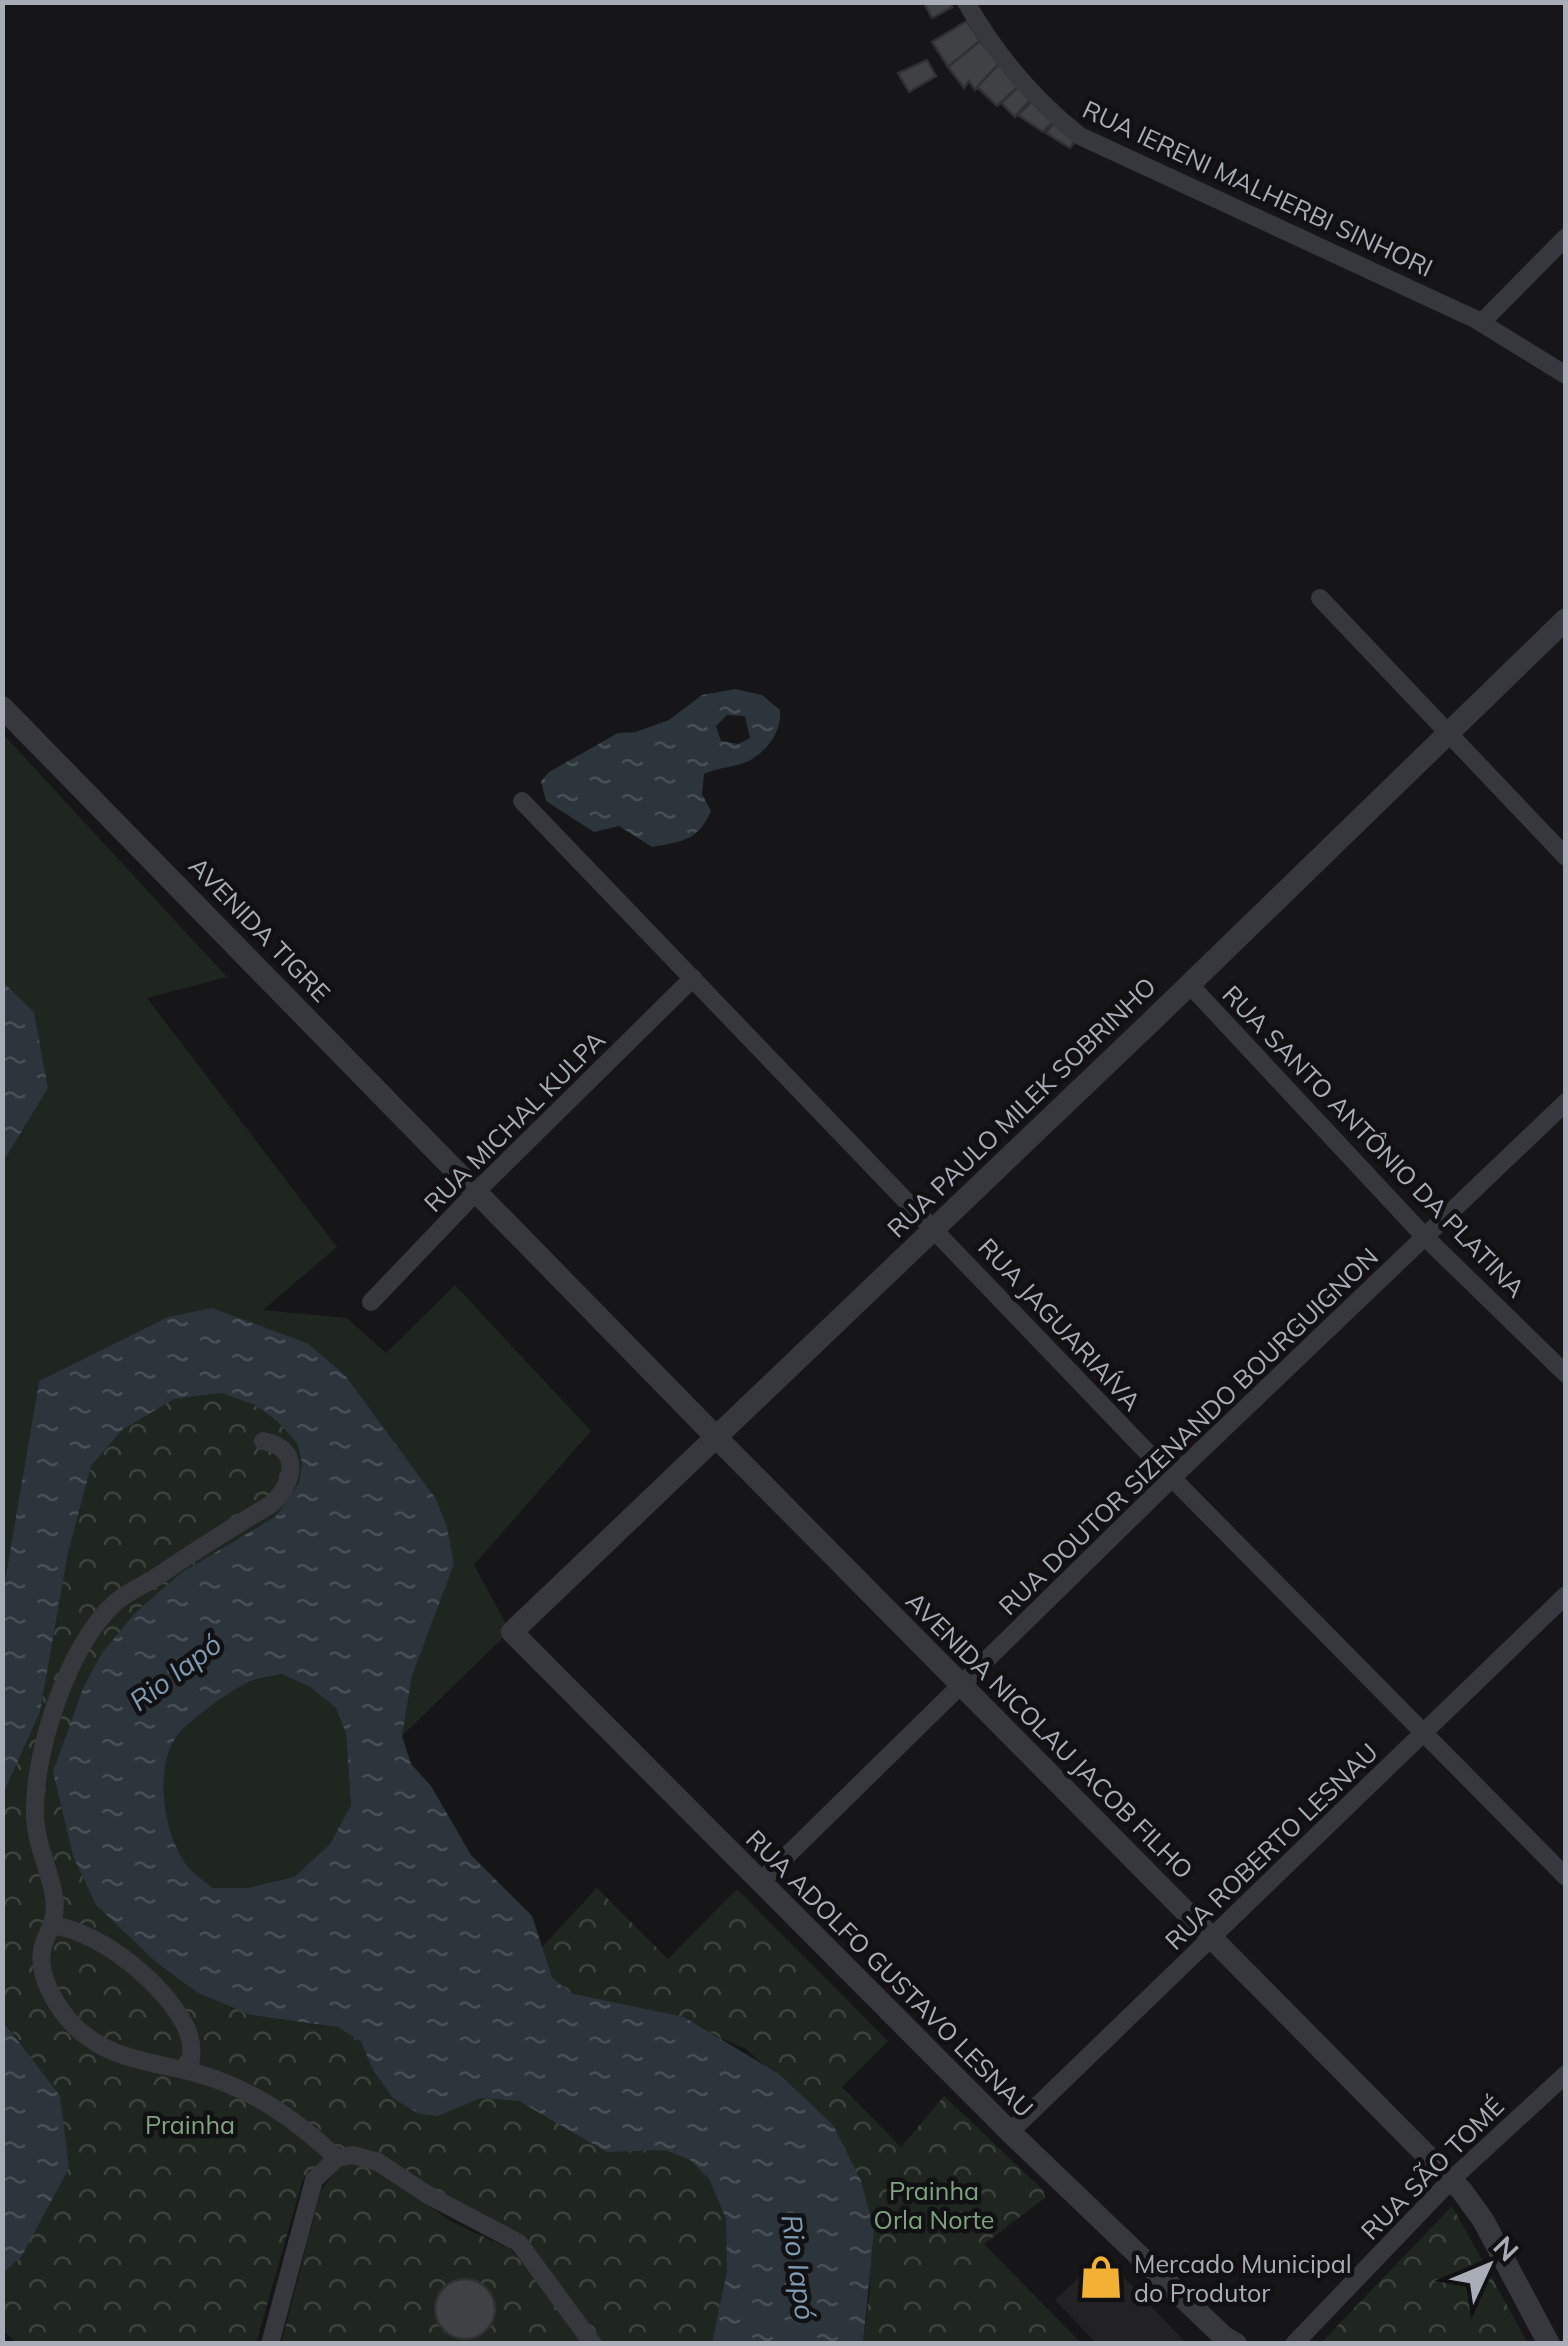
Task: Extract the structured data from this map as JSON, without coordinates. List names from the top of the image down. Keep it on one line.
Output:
{"streets":{"street":["RUA IERENI MALHERBI SINHORI","AVENIDA TIGRE","RUA PAULO MILEK SOBRINHO","RUA MICHAL KULPA","RUA SANTO ANTÔNIO DA PLATINA","RUA JAGUARIAÍVA","RUA DOUTOR SIZENANDO BOURGUIGNON","AVENIDA NICOLAU JACOB FILHO","RUA ROBERTO LESNAU","RUA ADOLFO GUSTAVO LESNAU","RUA SÃO TOMÉ"]},"crossings":[["AVENIDA TIGRE","RUA MICHAL KULPA"],["AVENIDA TIGRE","AVENIDA NICOLAU JACOB FILHO"],["RUA PAULO MILEK SOBRINHO","RUA SANTO ANTÔNIO DA PLATINA"],["RUA PAULO MILEK SOBRINHO","RUA JAGUARIAÍVA"],["RUA PAULO MILEK SOBRINHO","AVENIDA NICOLAU JACOB FILHO"],["RUA PAULO MILEK SOBRINHO","RUA ADOLFO GUSTAVO LESNAU"],["RUA MICHAL KULPA","RUA JAGUARIAÍVA"],["RUA MICHAL KULPA","AVENIDA NICOLAU JACOB FILHO"],["RUA SANTO ANTÔNIO DA PLATINA","RUA DOUTOR SIZENANDO BOURGUIGNON"],["RUA JAGUARIAÍVA","RUA DOUTOR SIZENANDO BOURGUIGNON"],["RUA JAGUARIAÍVA","RUA ROBERTO LESNAU"],["RUA DOUTOR SIZENANDO BOURGUIGNON","AVENIDA NICOLAU JACOB FILHO"],["RUA DOUTOR SIZENANDO BOURGUIGNON","RUA ADOLFO GUSTAVO LESNAU"],["AVENIDA NICOLAU JACOB FILHO","RUA ROBERTO LESNAU"],["AVENIDA NICOLAU JACOB FILHO","RUA SÃO TOMÉ"],["RUA ROBERTO LESNAU","RUA ADOLFO GUSTAVO LESNAU"]],"water":["Rio Iapó"],"parks":["Prainha","Prainha Orla Norte"],"places":{"shop":["Mercado Municipal do Produtor"]},"north":"top right"}
